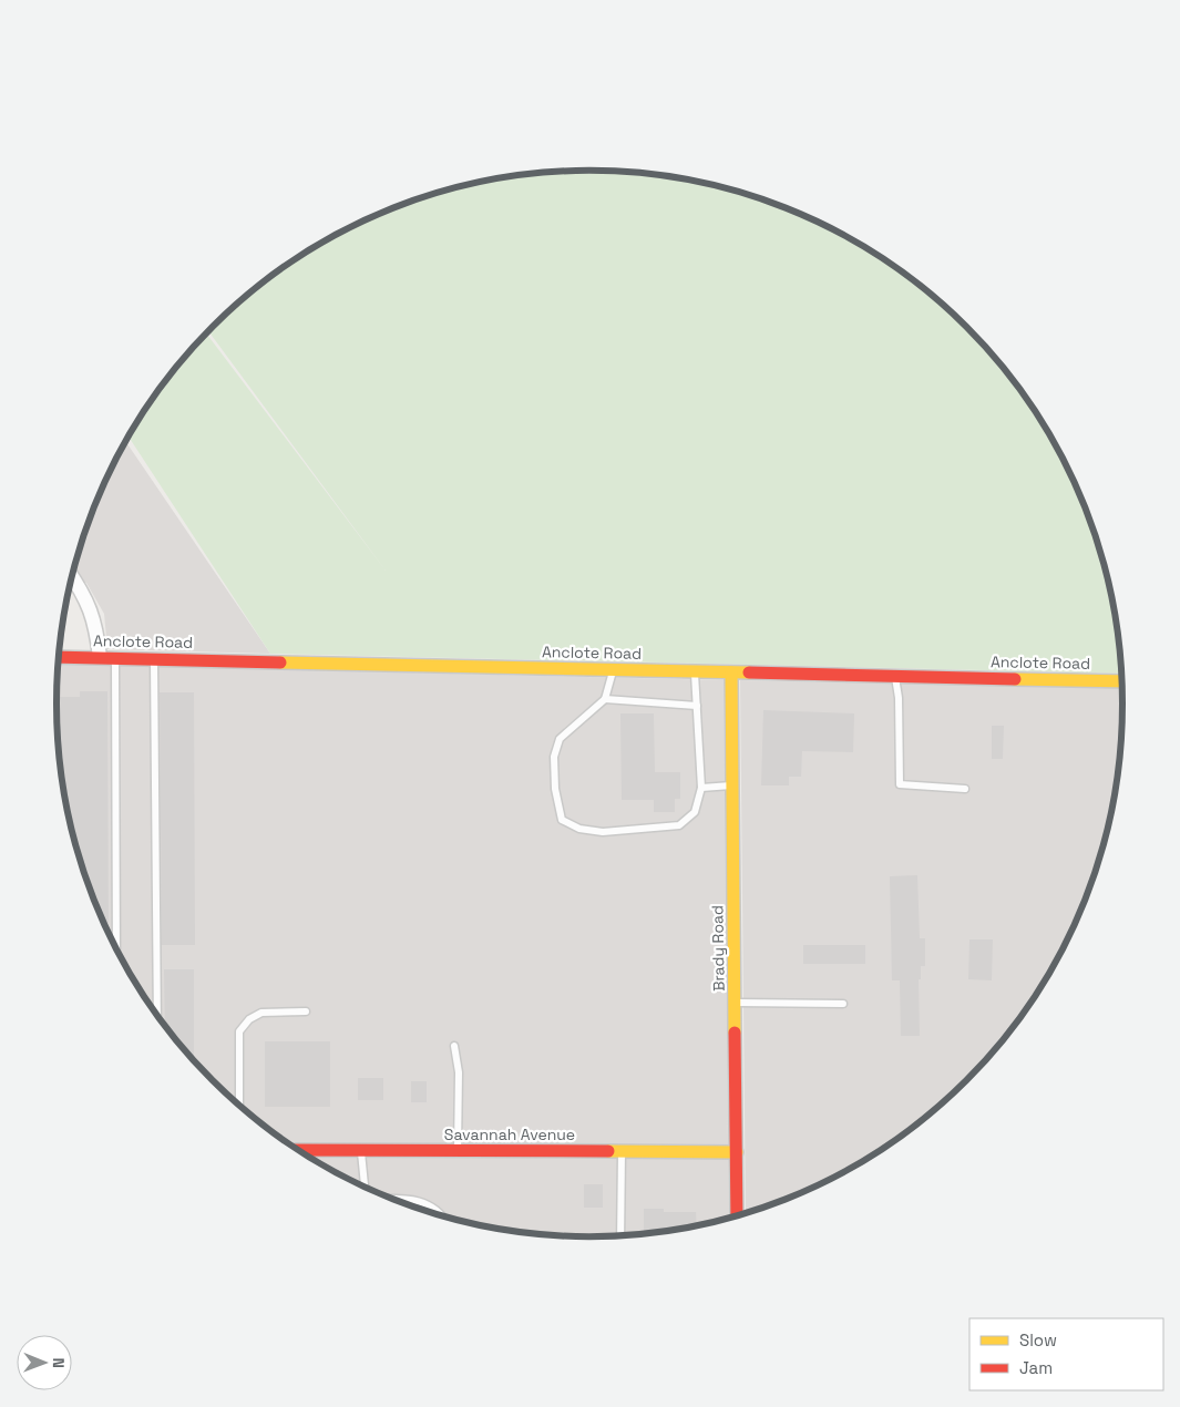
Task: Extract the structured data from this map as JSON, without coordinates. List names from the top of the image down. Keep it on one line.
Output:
{"streets":{"street":["Anclote Road","Brady Road","Savannah Avenue"]},"crossings":[["Anclote Road","Brady Road"],["Brady Road","Savannah Avenue"]],"legend":["Slow","Jam"],"north":"right"}
